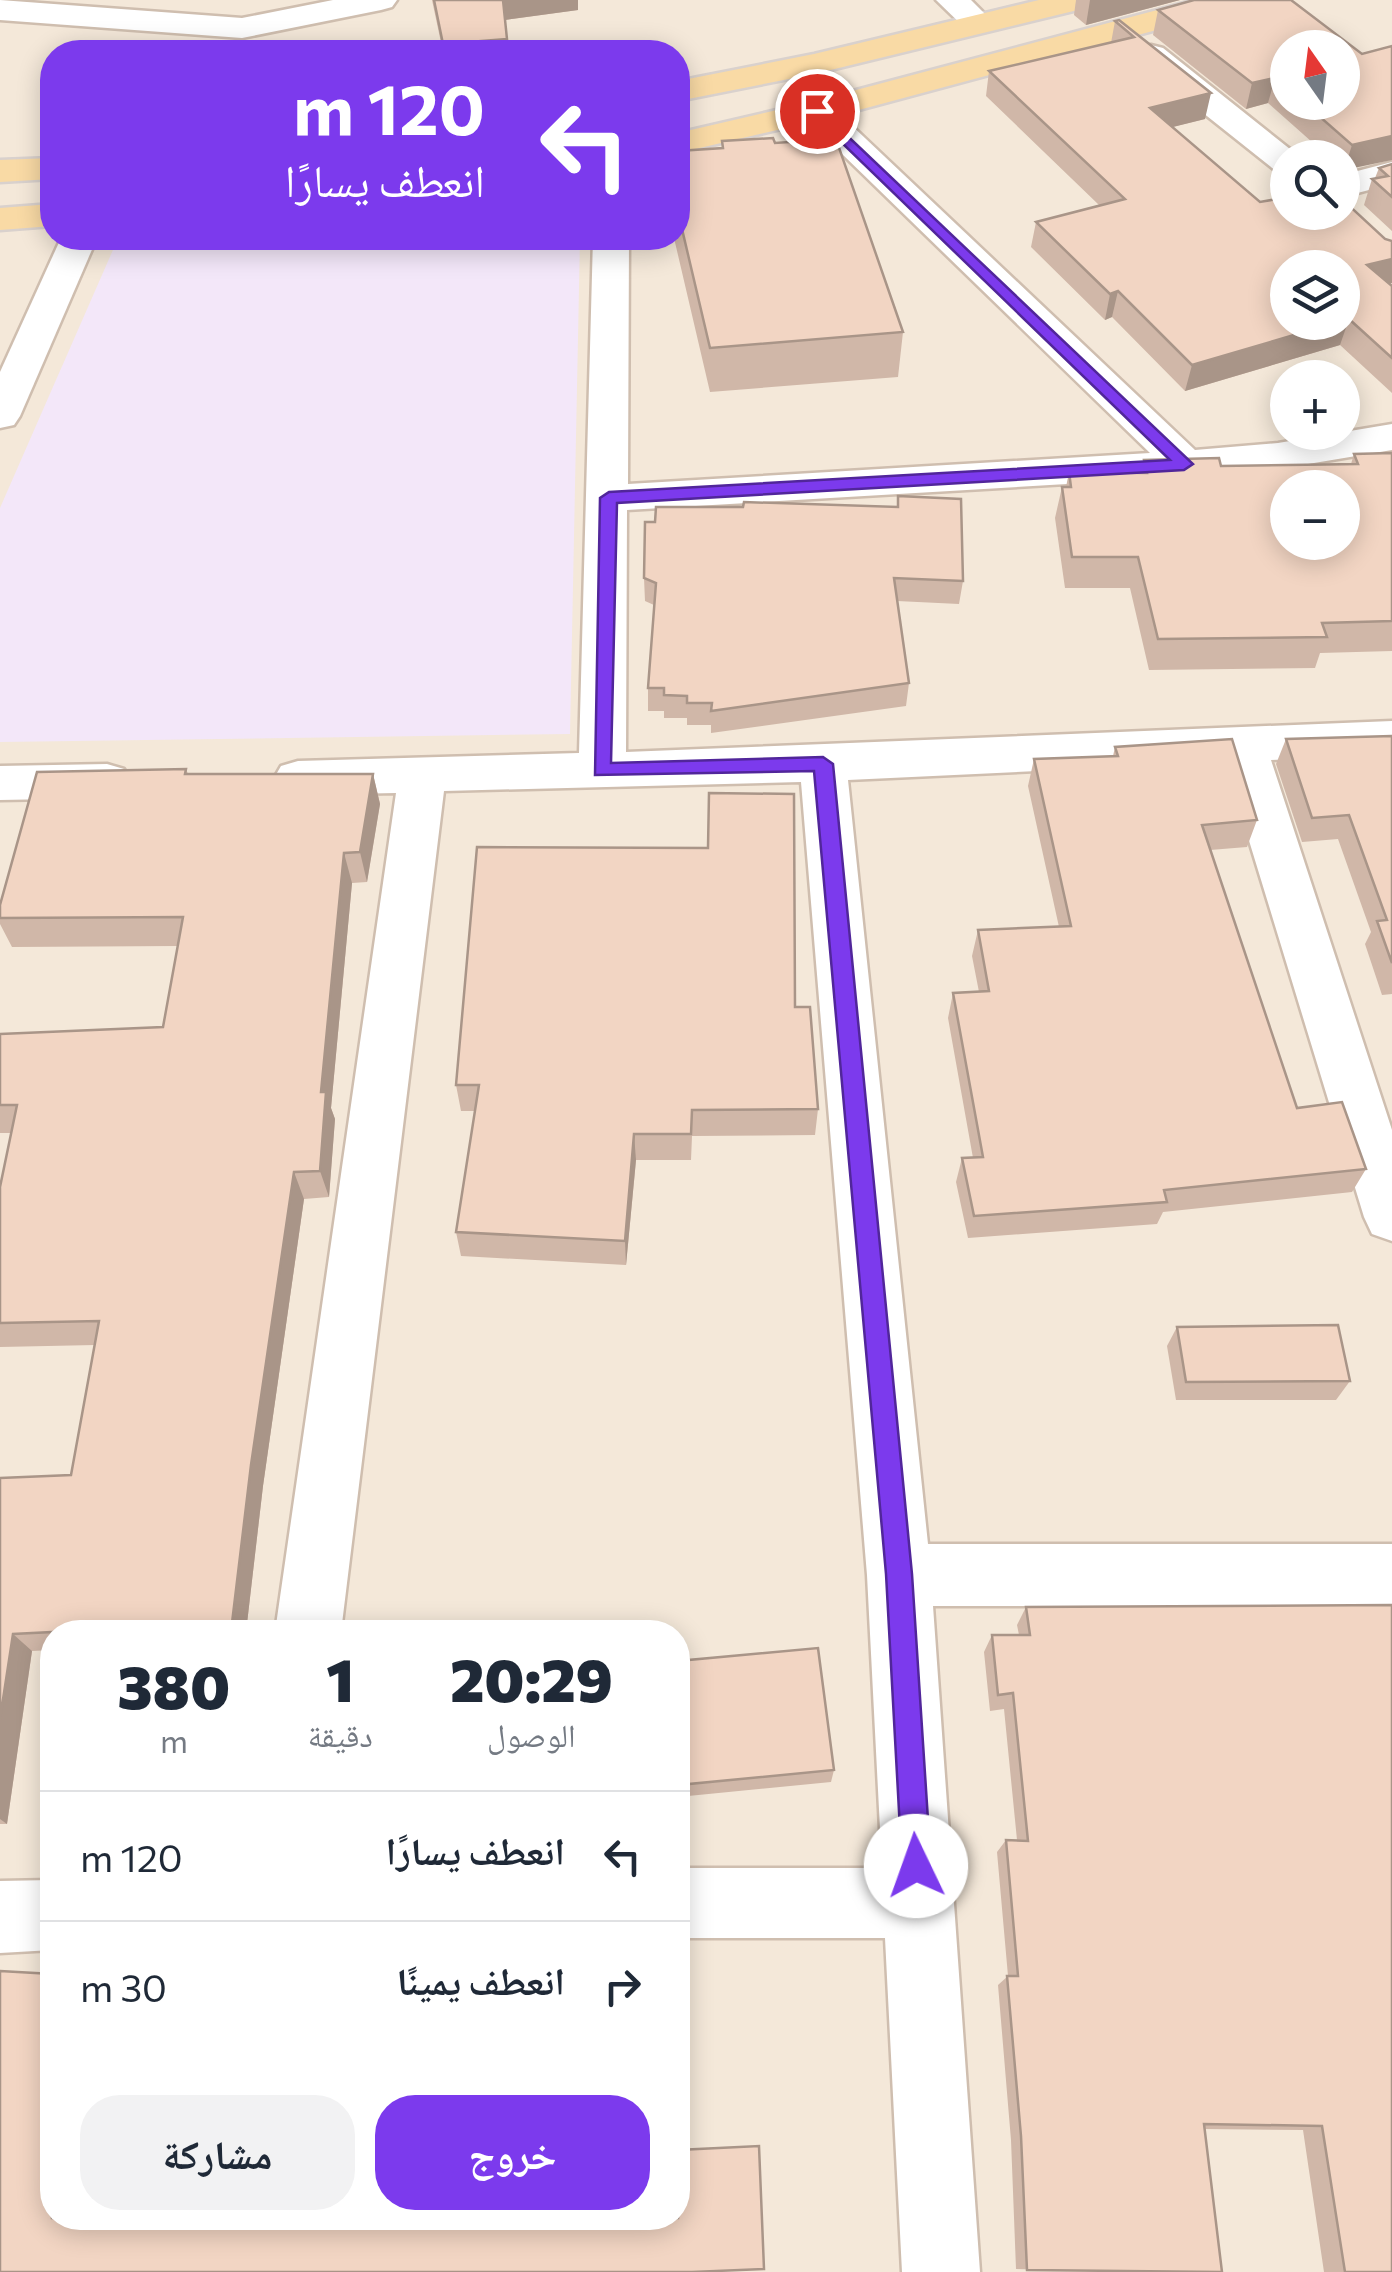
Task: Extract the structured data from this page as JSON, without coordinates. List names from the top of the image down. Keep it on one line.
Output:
{"north":"top","page":{"map_buttons":["+","−"],"turn":["120 m","انعطف يسارًا"],"eta":["20:29","الوصول","1","دقيقة","380","m"],"list":[{"name":"انعطف يسارًا","value":"120 m"},{"name":"انعطف يمينًا","value":"30 m"}],"buttons":["خروج","مشاركة"]}}
